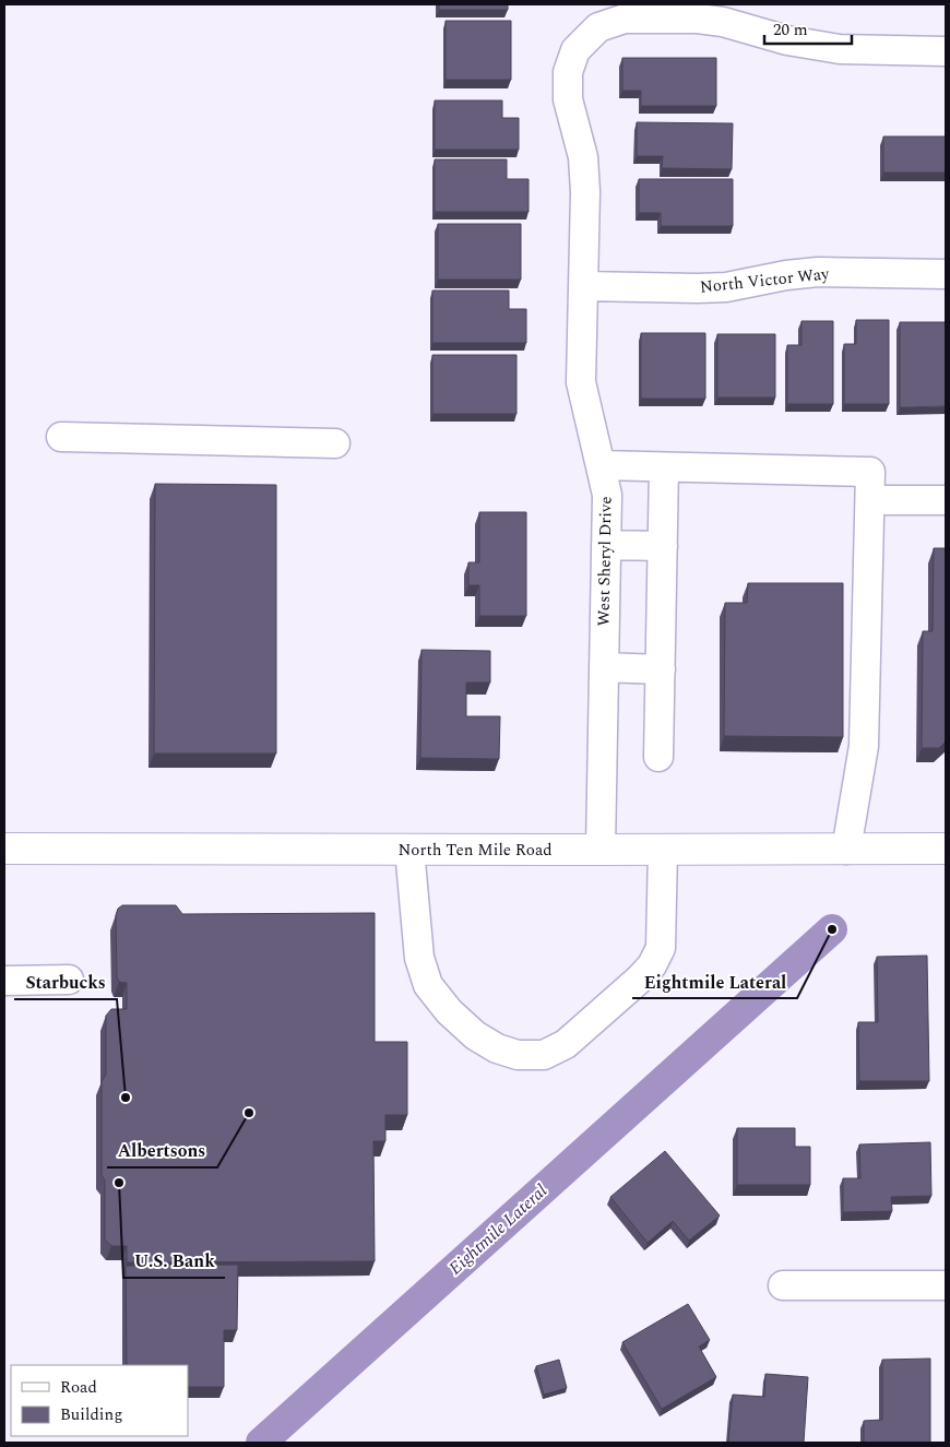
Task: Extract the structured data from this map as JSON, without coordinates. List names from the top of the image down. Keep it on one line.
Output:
{"streets":{"main road":["North Ten Mile Road"],"street":["North Victor Way","West Sheryl Drive"]},"crossings":[["North Victor Way","West Sheryl Drive"],["West Sheryl Drive","North Ten Mile Road"]],"water":["Eightmile Lateral"],"places":["Eightmile Lateral","Starbucks","Albertsons","U.S. Bank"],"legend":["Road","Building"],"scale_bar":"20 m"}
